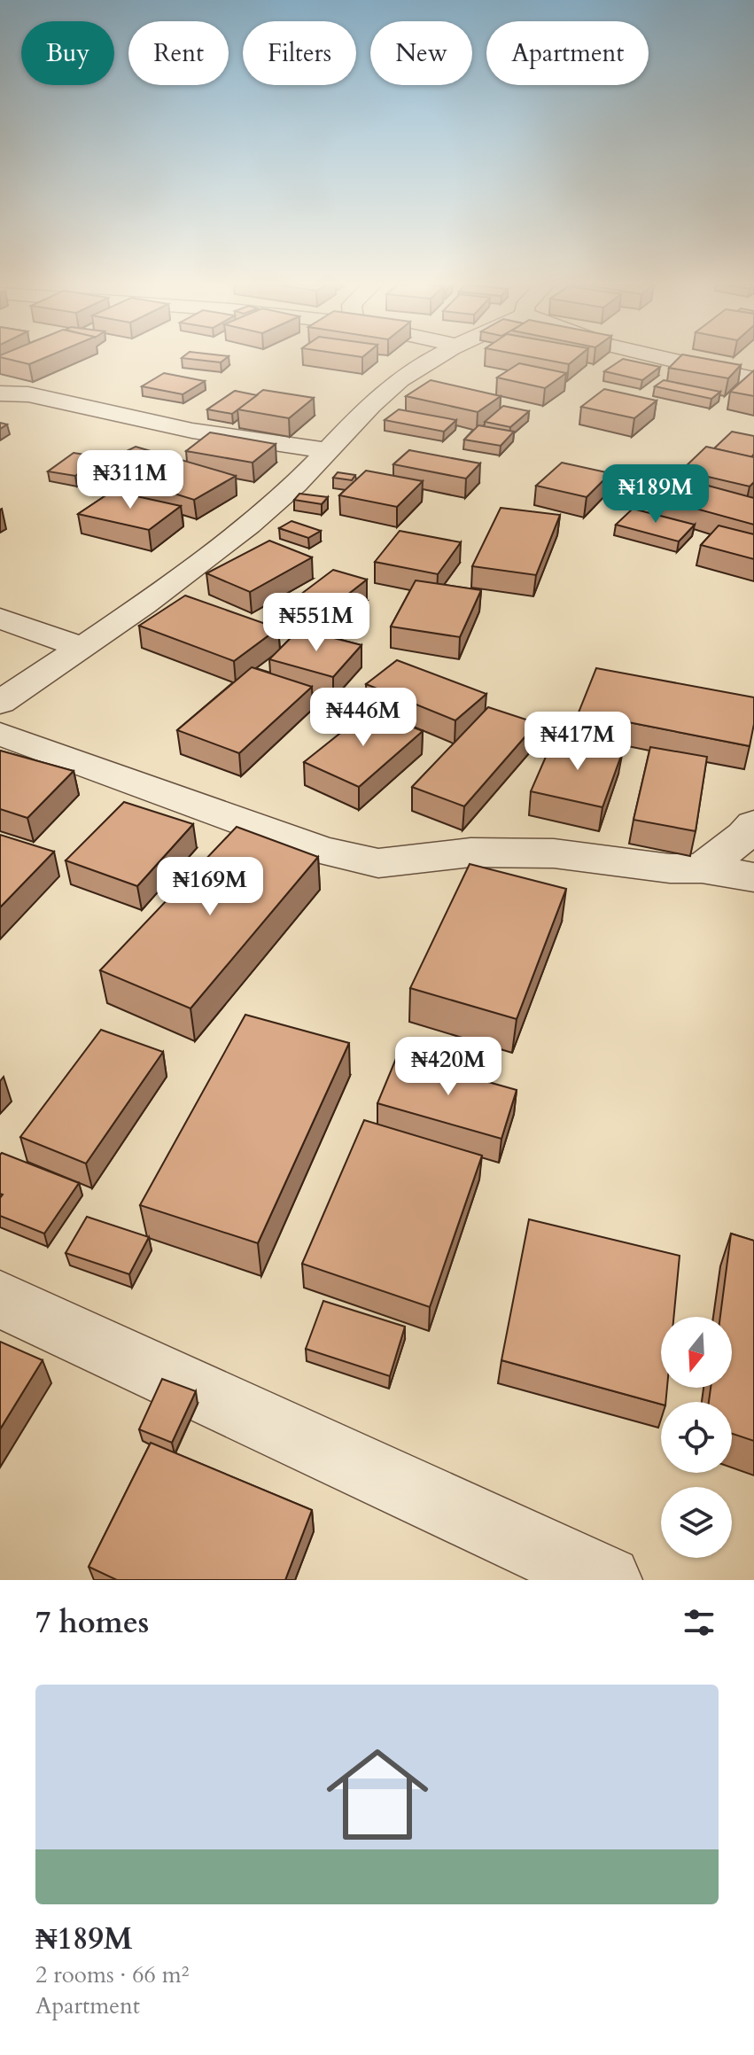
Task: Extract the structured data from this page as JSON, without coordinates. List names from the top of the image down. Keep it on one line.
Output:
{"north":"bottom","page":{"chip":["Buy","Rent","Filters","New","Apartment"],"price":["₦311M","₦189M","₦551M","₦446M","₦417M","₦169M","₦420M"],"heading":"7 homes","list":[{"name":"₦189M","note":"2 rooms · 66 m² · Apartment"}]}}
